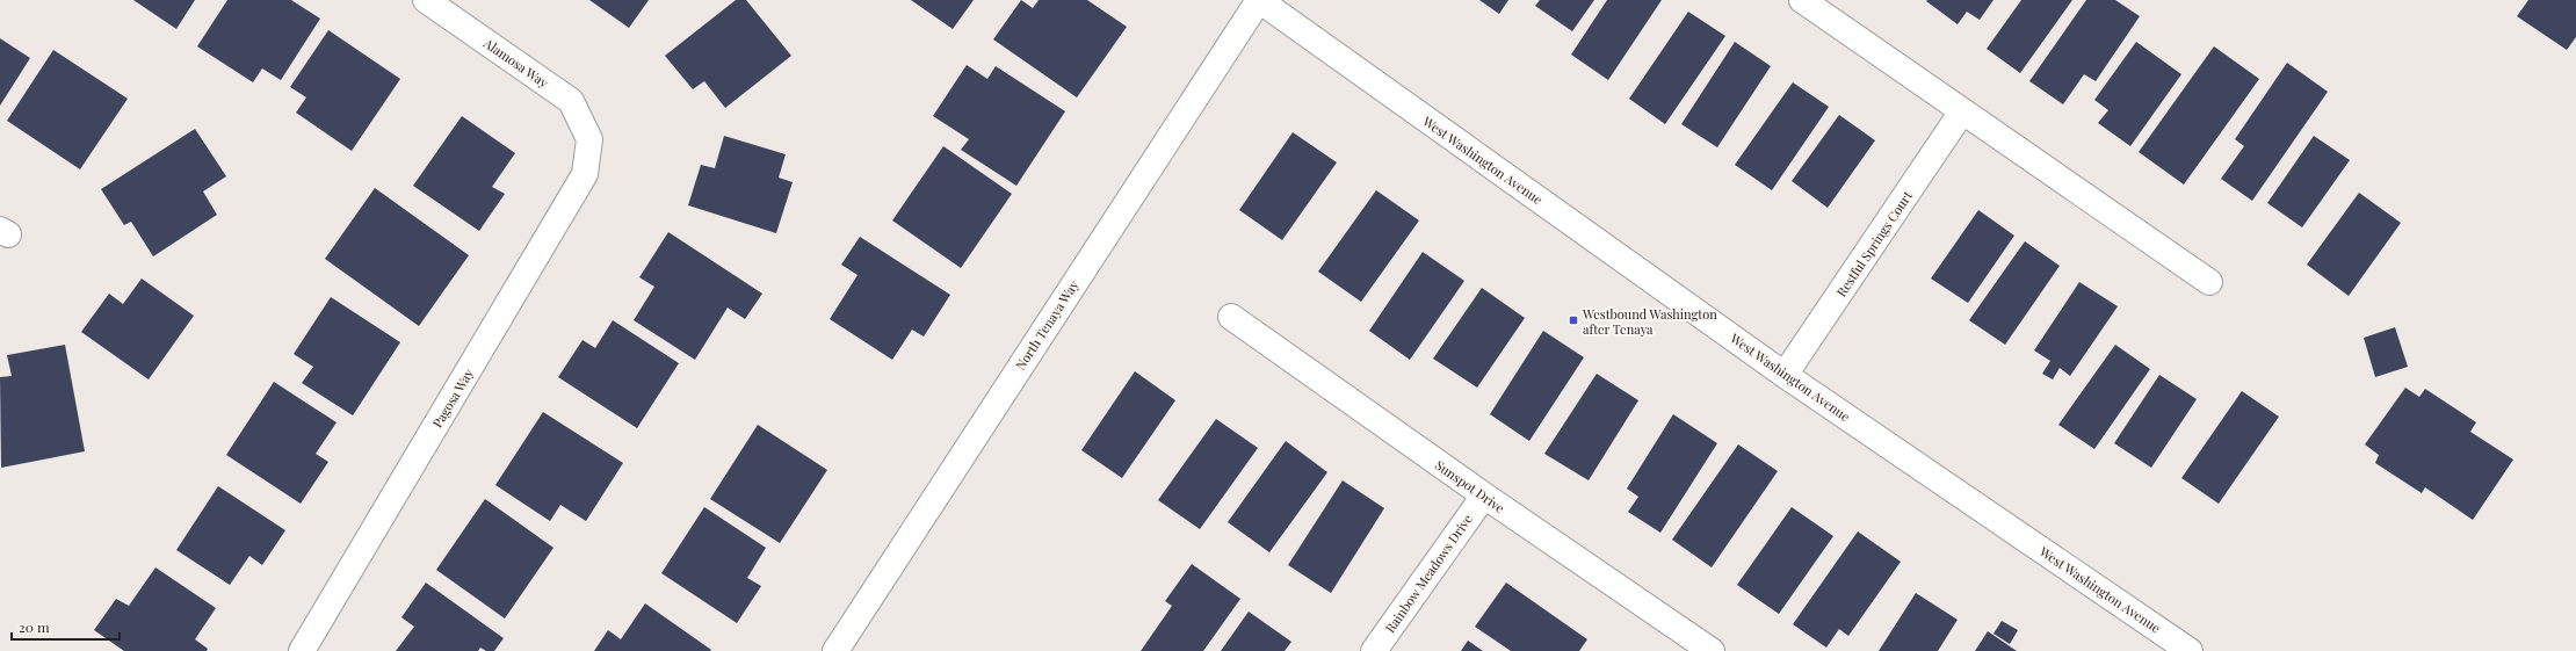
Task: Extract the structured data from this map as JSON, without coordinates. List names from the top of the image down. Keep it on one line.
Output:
{"streets":{"street":["Alamosa Way","West Washington Avenue","Restful Springs Court","North Tenaya Way","Pagosa Way","Sunspot Drive","Rainbow Meadows Drive"]},"crossings":[["Alamosa Way","Pagosa Way"],["West Washington Avenue","Restful Springs Court"],["West Washington Avenue","North Tenaya Way"],["Sunspot Drive","Rainbow Meadows Drive"]],"places":{"transit":["Westbound Washington after Tenaya"]},"scale_bar":"20 m"}
